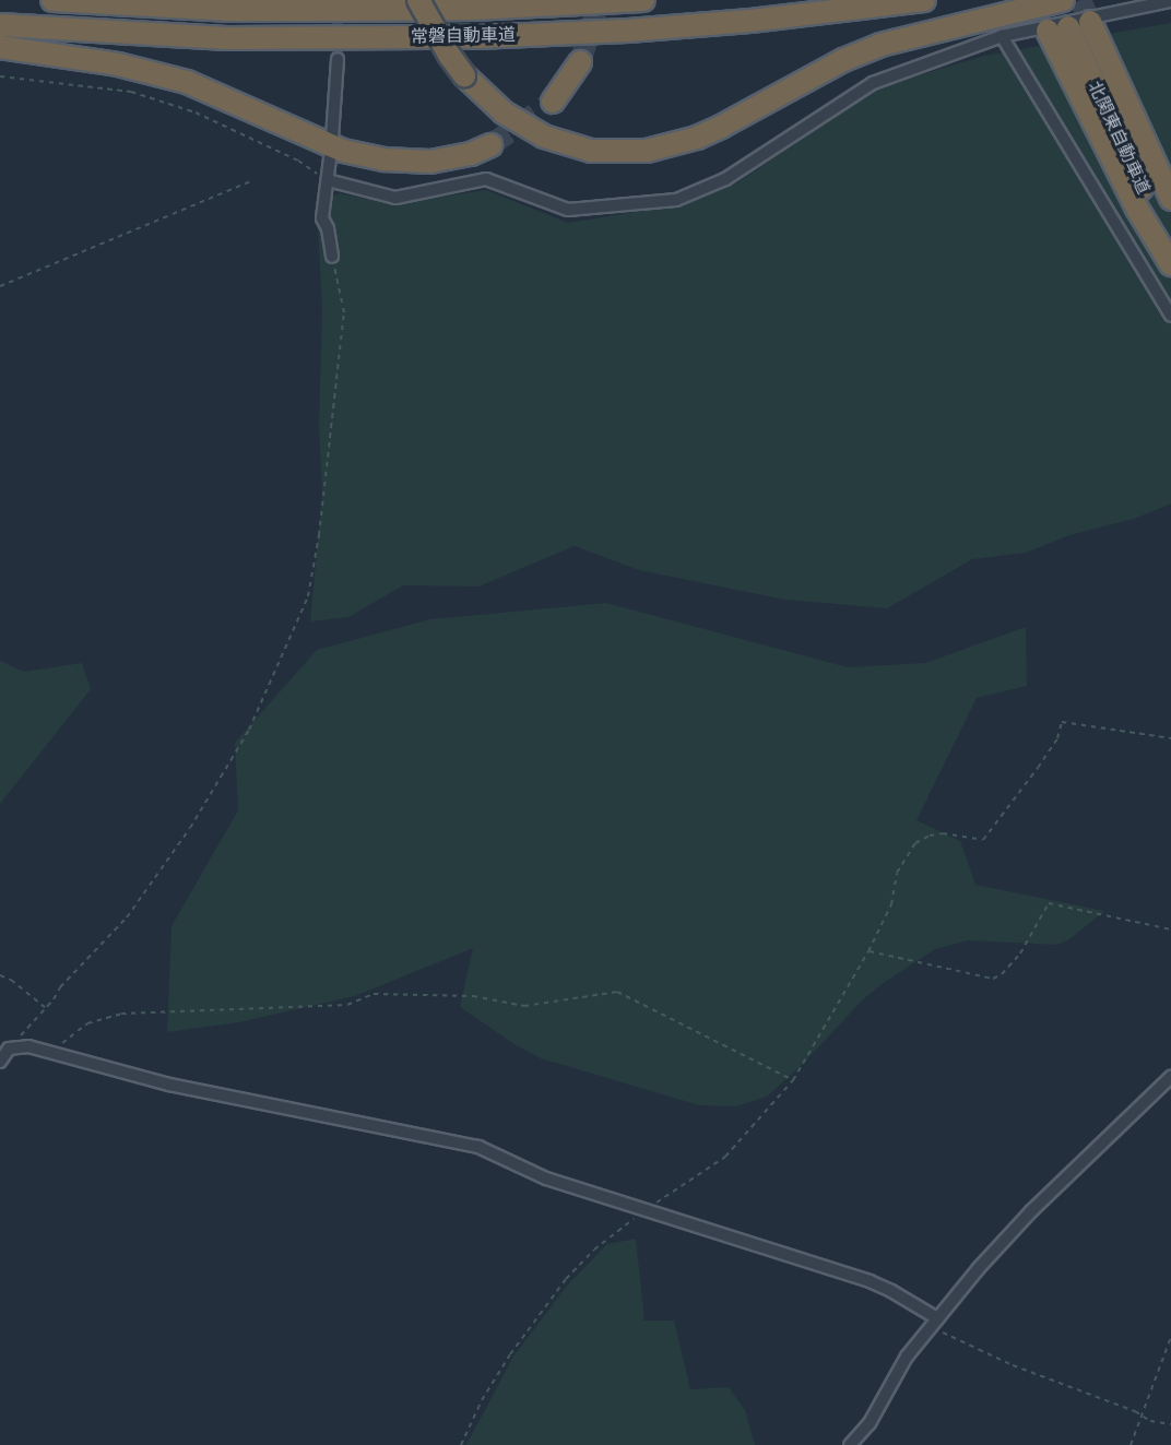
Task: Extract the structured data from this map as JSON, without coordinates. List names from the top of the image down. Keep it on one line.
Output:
{"streets":{"highway":["常磐自動車道","北関東自動車道"]}}
